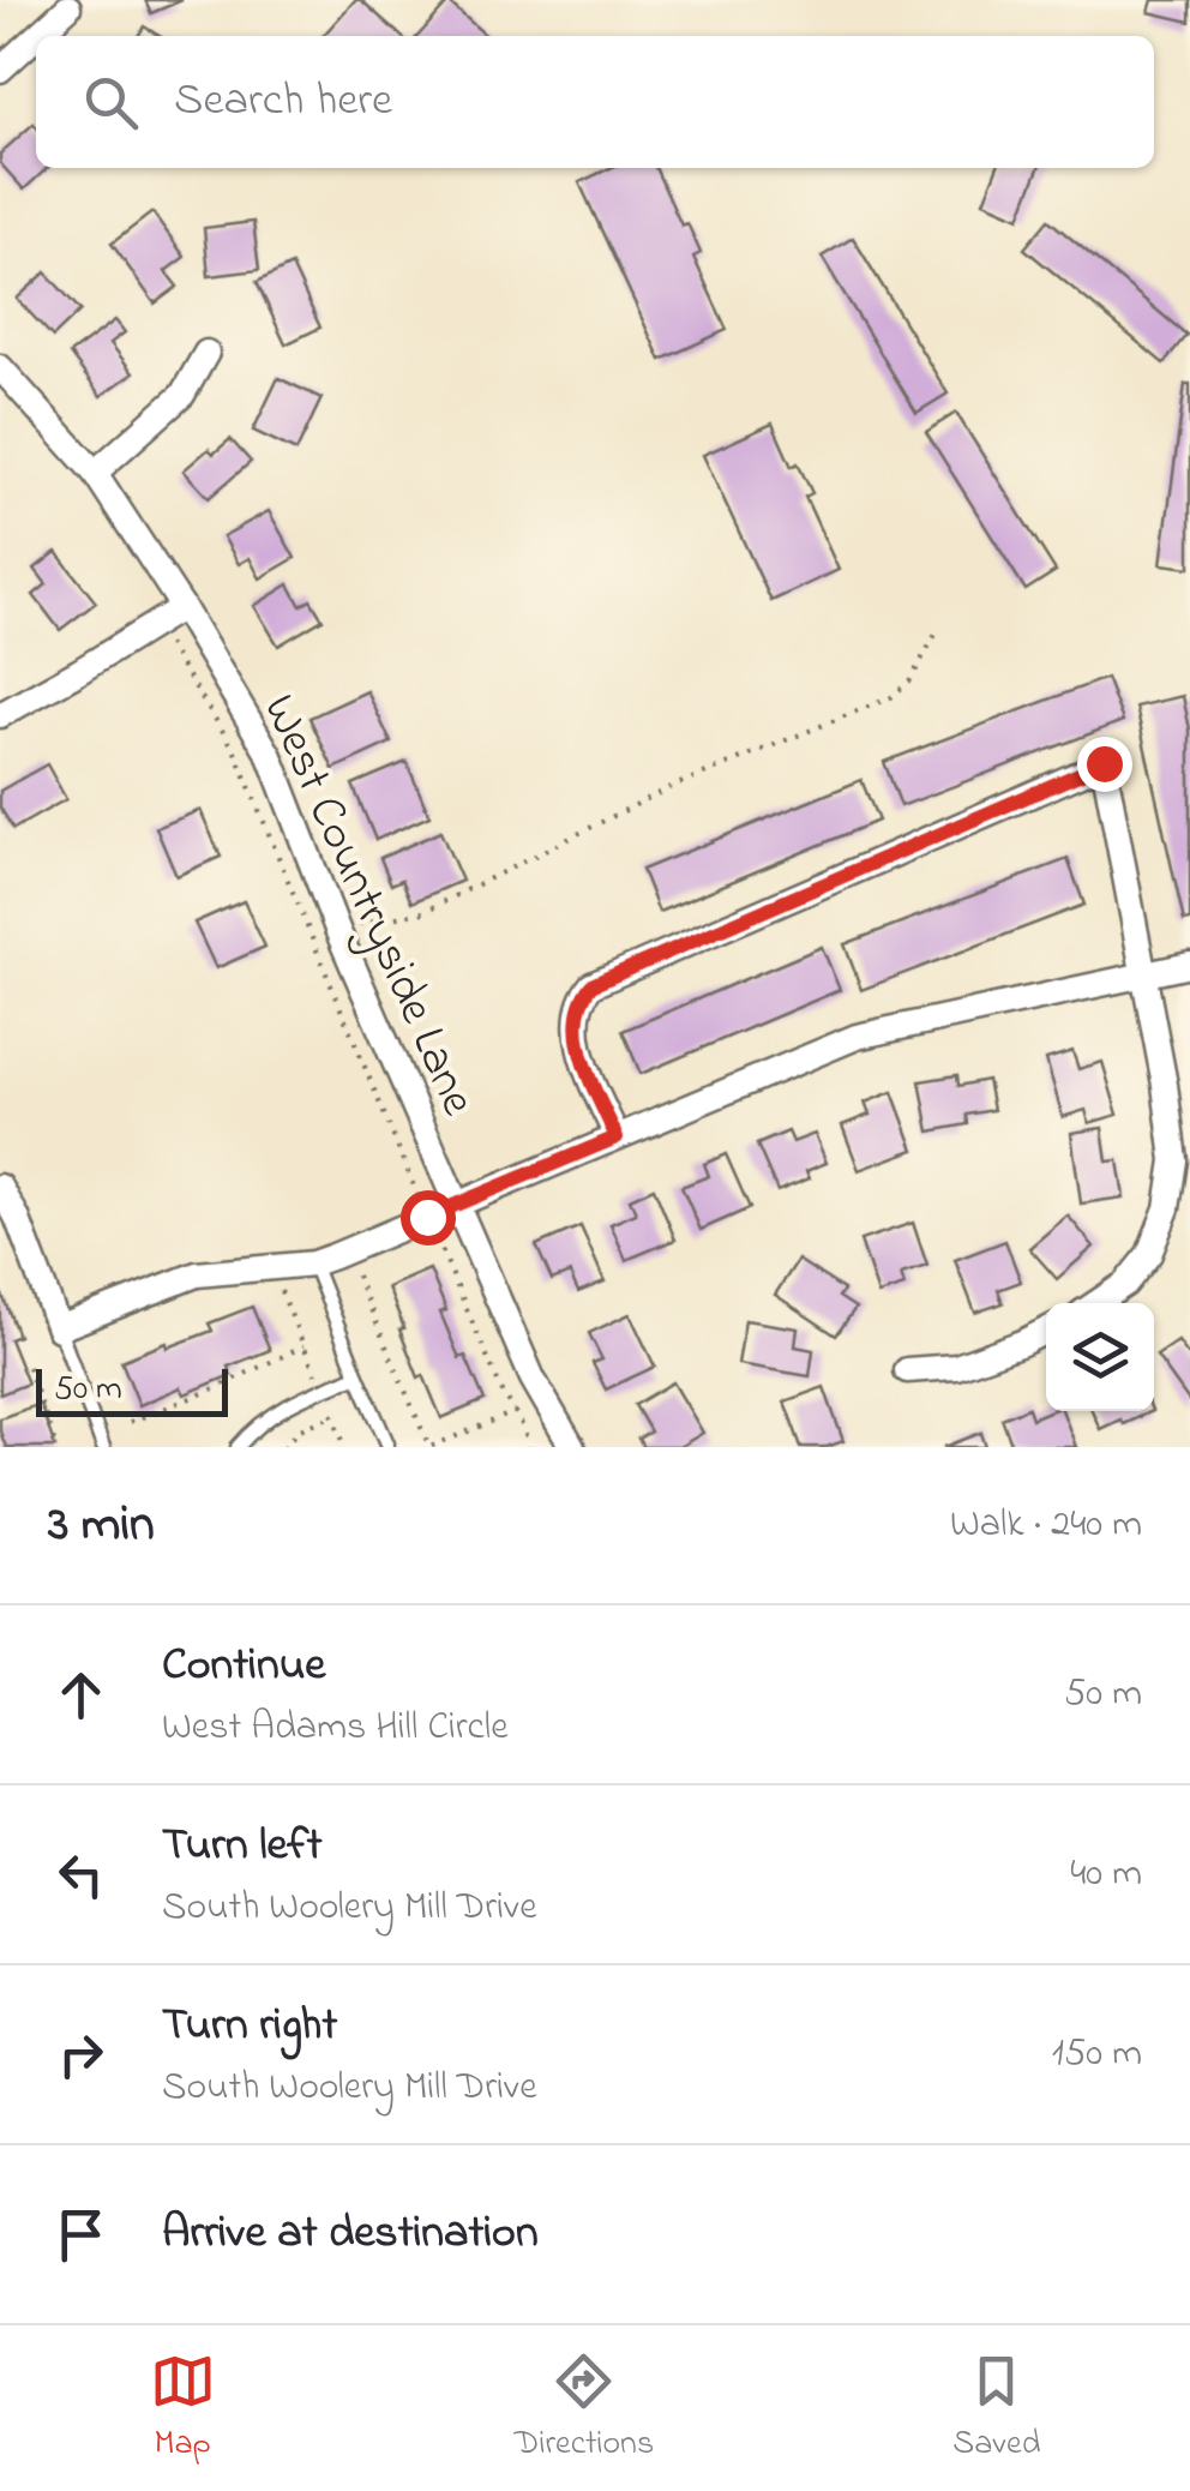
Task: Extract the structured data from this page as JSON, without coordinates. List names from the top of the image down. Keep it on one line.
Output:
{"streets":{"street":["West Countryside Lane"]},"scale_bar":"50 m","page":{"search":"Search here","scale":"50 m","heading":["3 min","Walk · 240 m"],"list":[["Continue","West Adams Hill Circle","50 m"],["Turn left","South Woolery Mill Drive","40 m"],["Turn right","South Woolery Mill Drive","150 m"],"Arrive at destination"],"nav":["Map","Directions","Saved"]}}
